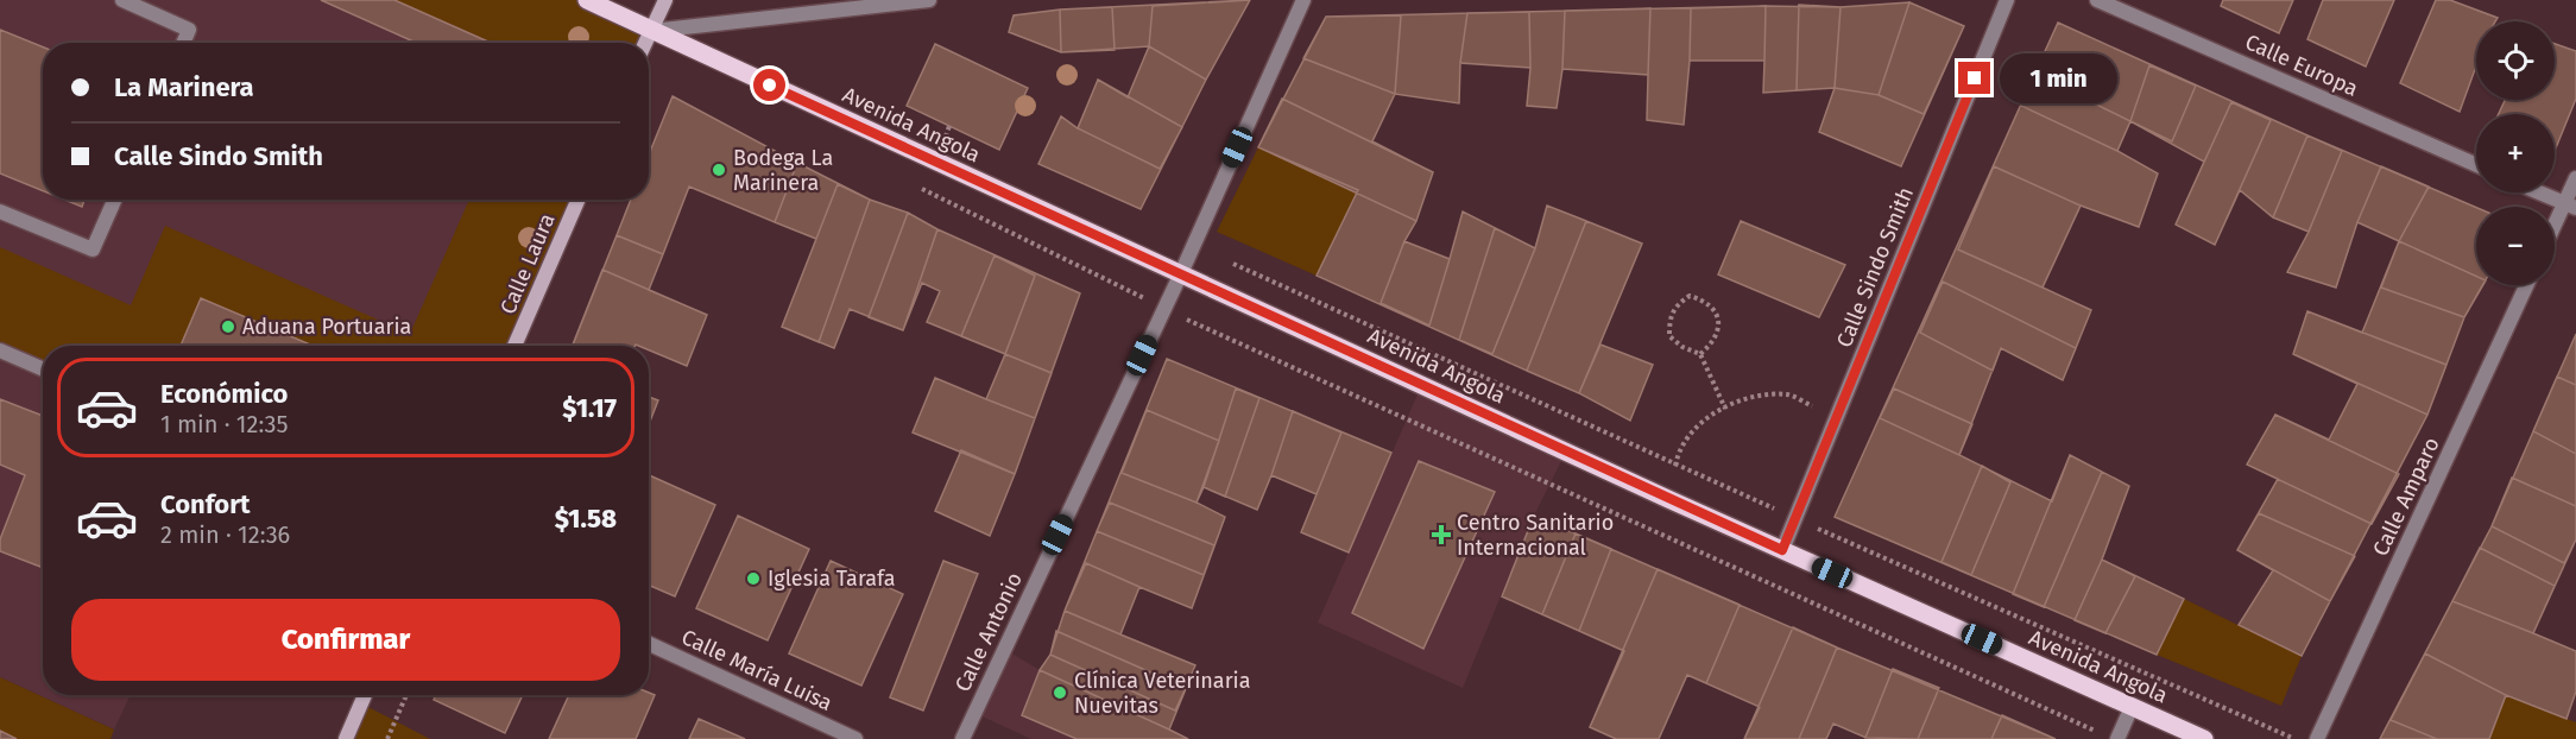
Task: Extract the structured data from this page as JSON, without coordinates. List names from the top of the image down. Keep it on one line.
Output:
{"streets":{"main road":["Avenida Angola"],"street":["Calle Europa","Calle Laura","Calle Sindo Smith","Calle Amparo","Calle Antonio","Calle María Luisa"]},"crossings":[["Avenida Angola","Calle Sindo Smith"],["Avenida Angola","Calle Antonio"]],"places":{"other":["Bodega La Marinera","Aduana Portuaria","Iglesia Tarafa","Clínica Veterinaria Nuevitas"],"health":["Centro Sanitario Internacional"]},"page":{"map_buttons":["+","−"],"banner":["La Marinera","Calle Sindo Smith"],"bubble":"1 min","list":[{"name":"Económico","note":"1 min · 12:35","value":"$1.17"},{"name":"Confort","note":"2 min · 12:36","value":"$1.58"}],"buttons":"Confirmar"}}
